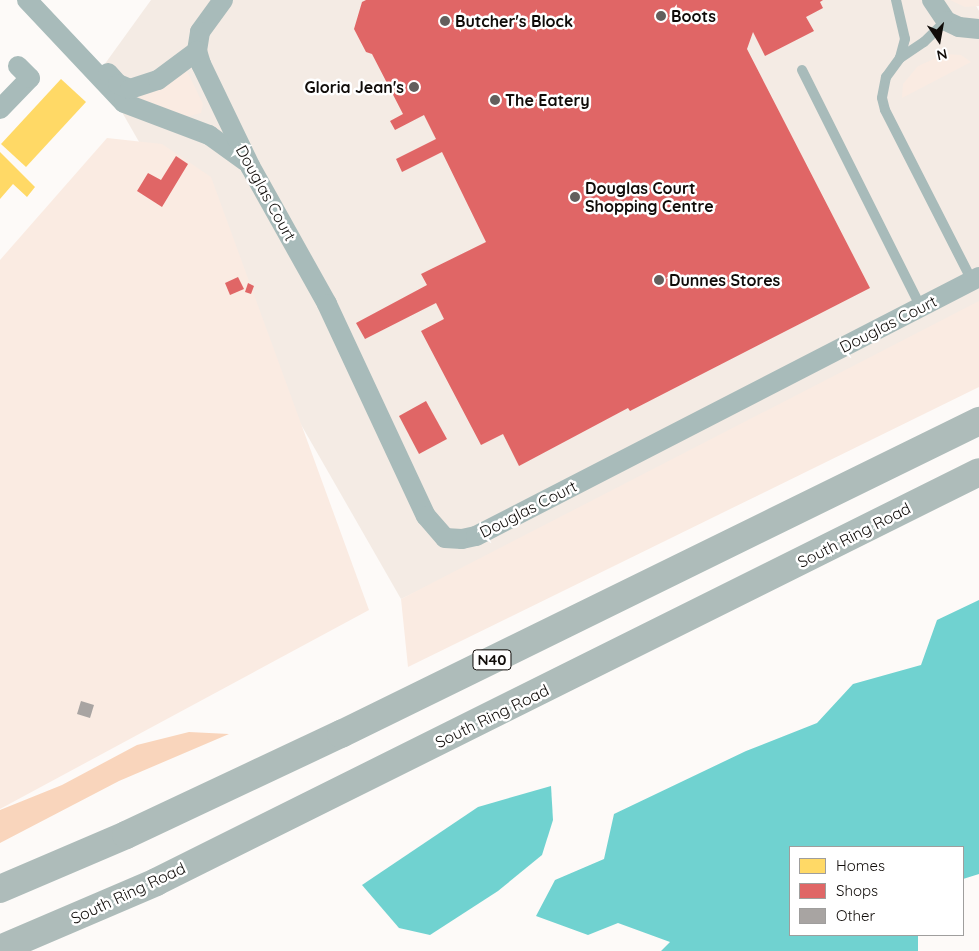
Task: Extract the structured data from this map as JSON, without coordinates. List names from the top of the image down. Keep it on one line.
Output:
{"streets":{"highway":["South Ring Road","N40"],"street":["Douglas Court"]},"places":["Boots","Butcher's Block","Gloria Jean's","The Eatery","Douglas Court Shopping Centre","Dunnes Stores"],"legend":["Homes","Shops","Other"],"north":"bottom"}
